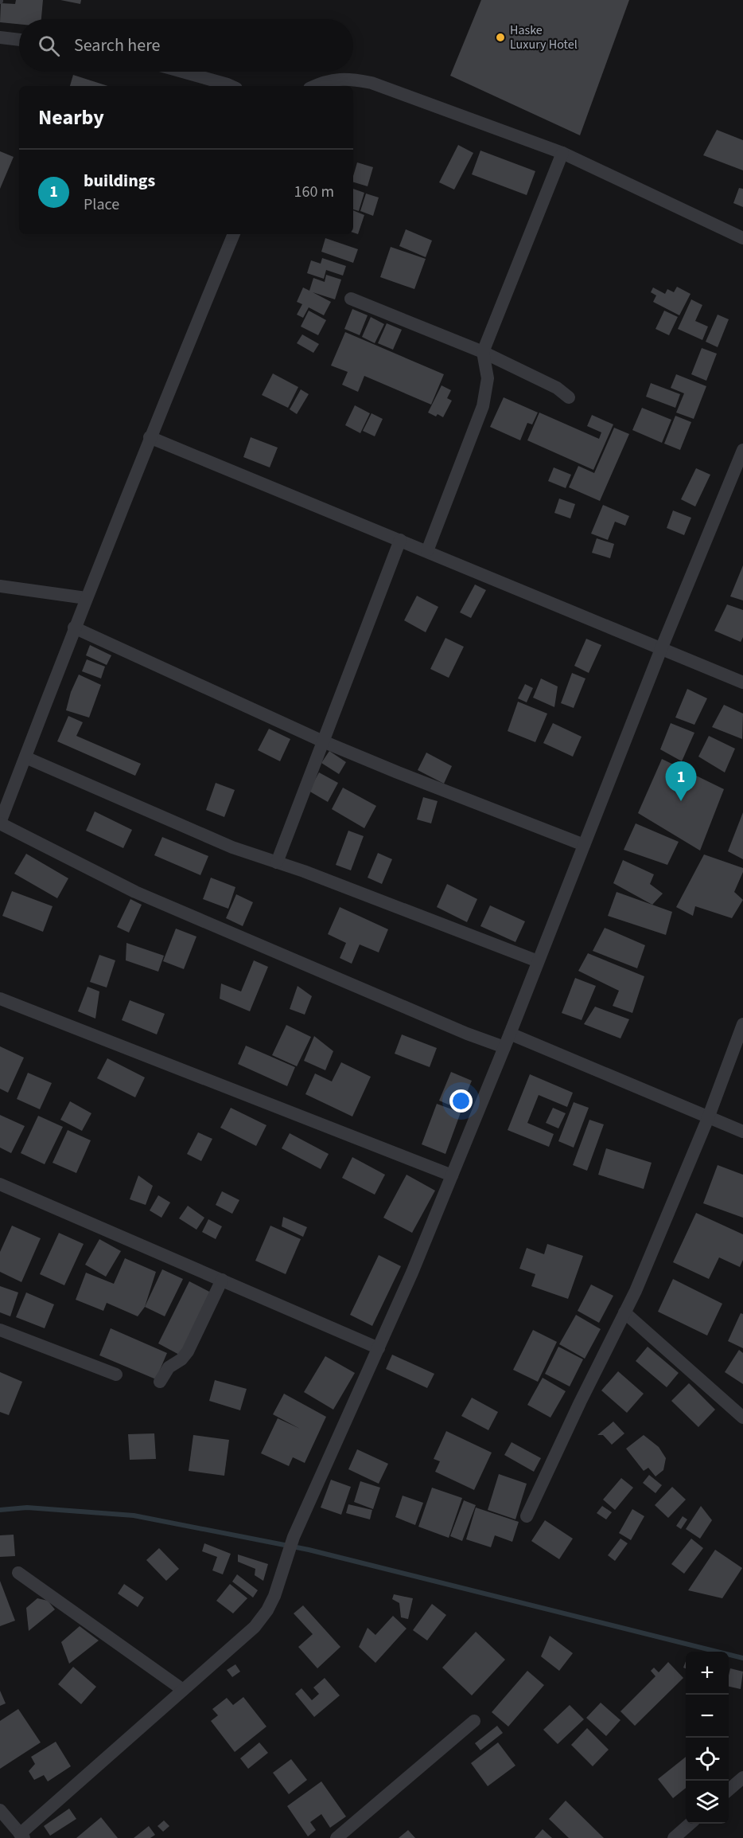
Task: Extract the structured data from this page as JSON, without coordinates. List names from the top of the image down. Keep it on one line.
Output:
{"places":["Haske Luxury Hotel"],"page":{"search":"Search here","heading":"Nearby","list":[{"mark":"1","name":"buildings","note":"Place","value":"160 m"}],"pins":"1","map_buttons":["+","−"]}}
